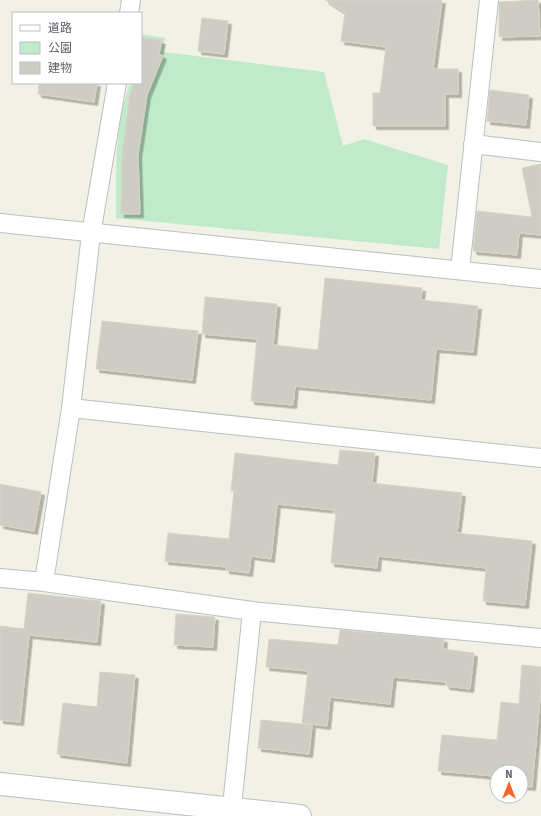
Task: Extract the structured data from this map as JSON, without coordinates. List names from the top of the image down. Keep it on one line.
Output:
{"legend":["道路","公園","建物"],"north":"top"}
